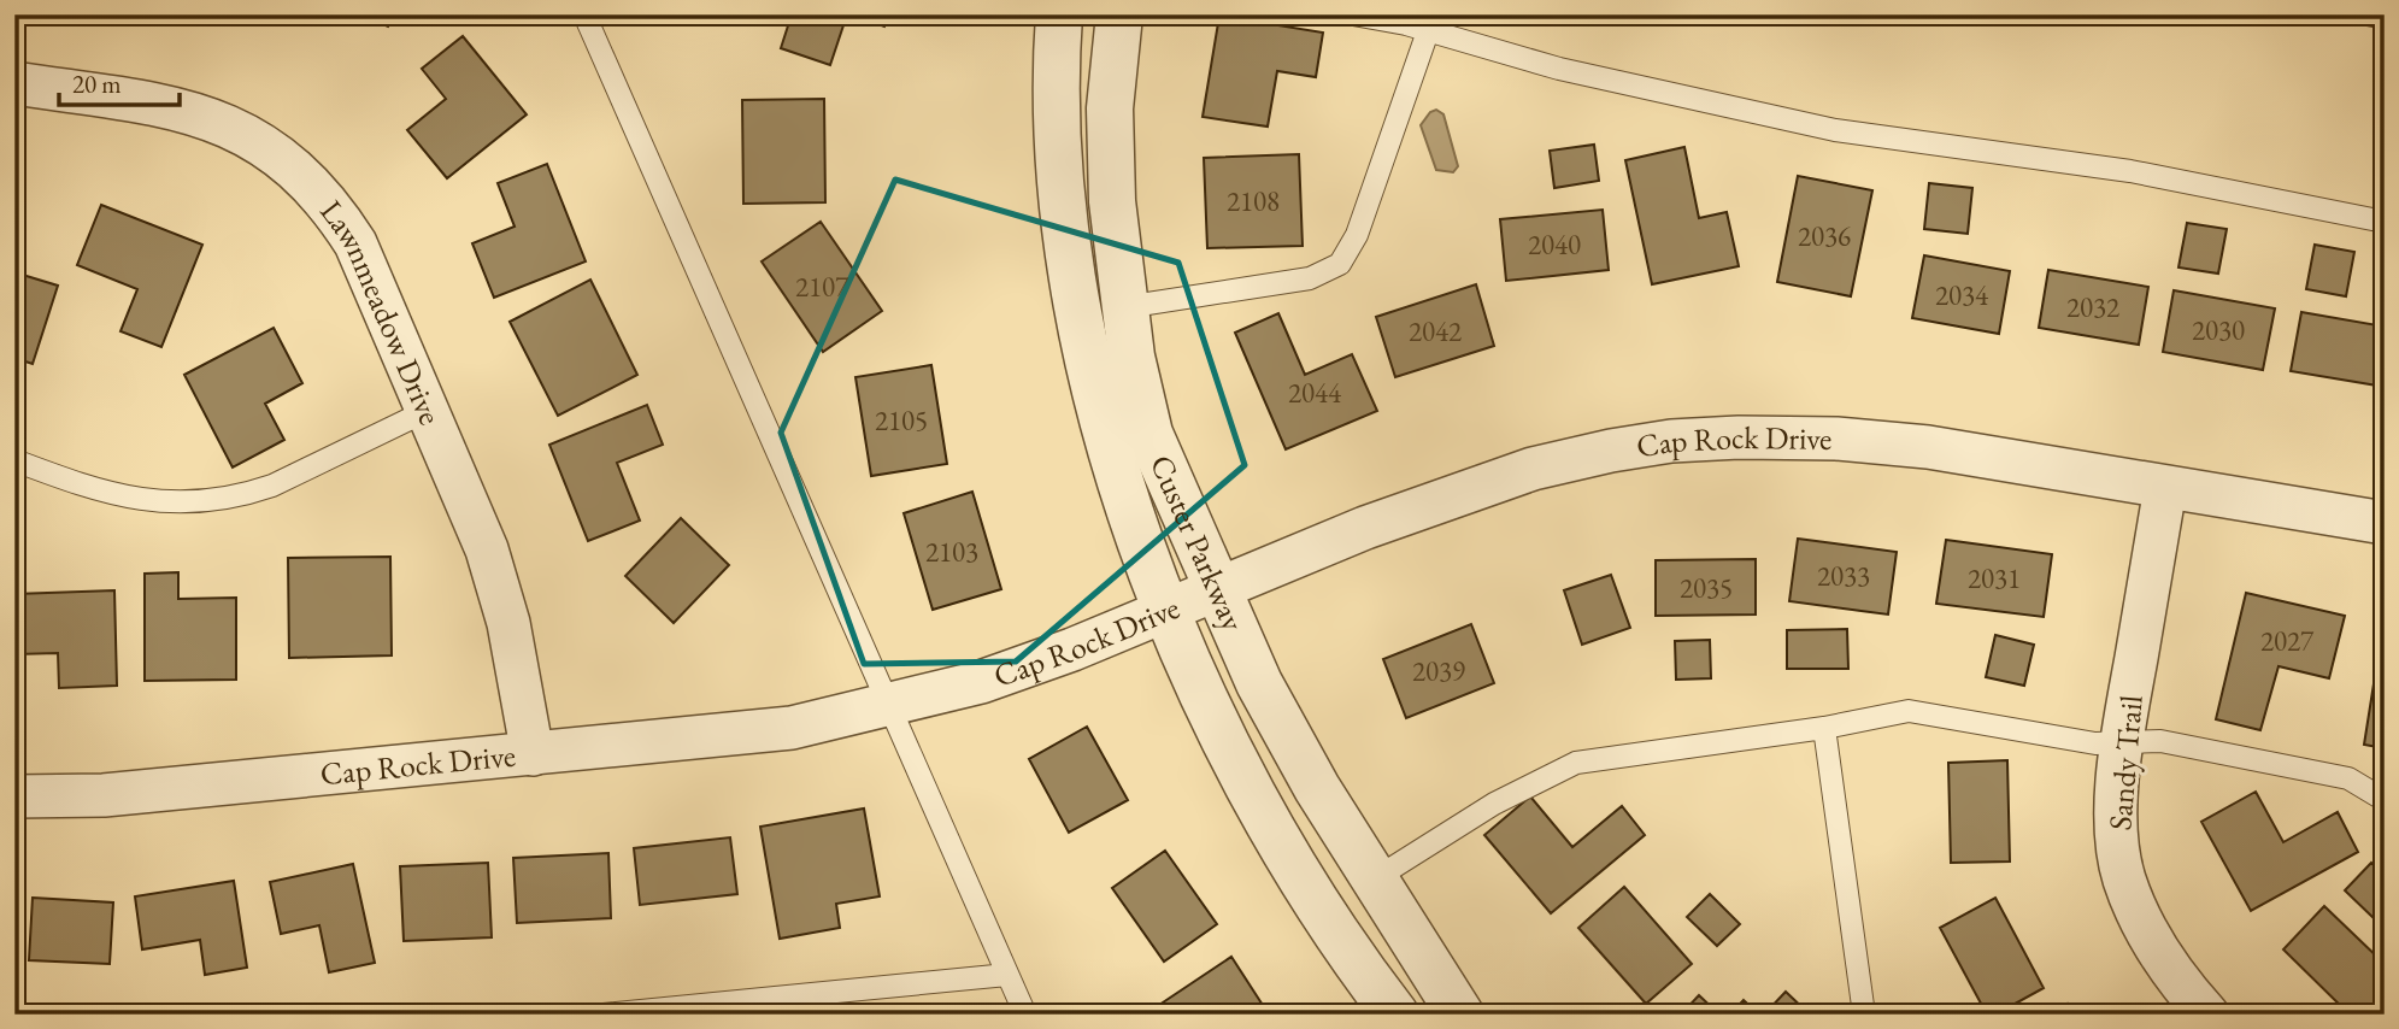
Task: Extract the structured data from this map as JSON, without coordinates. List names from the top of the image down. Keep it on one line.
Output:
{"streets":{"street":["Lawnmeadow Drive","Cap Rock Drive","Custer Parkway","Sandy Trail"]},"crossings":[["Lawnmeadow Drive","Cap Rock Drive"],["Cap Rock Drive","Custer Parkway"],["Cap Rock Drive","Sandy Trail"]],"house_numbers":["2108","2036","2040","2107","2034","2032","2030","2042","2044","2105","2103","2033","2031","2035","2027","2039"],"scale_bar":"20 m"}
